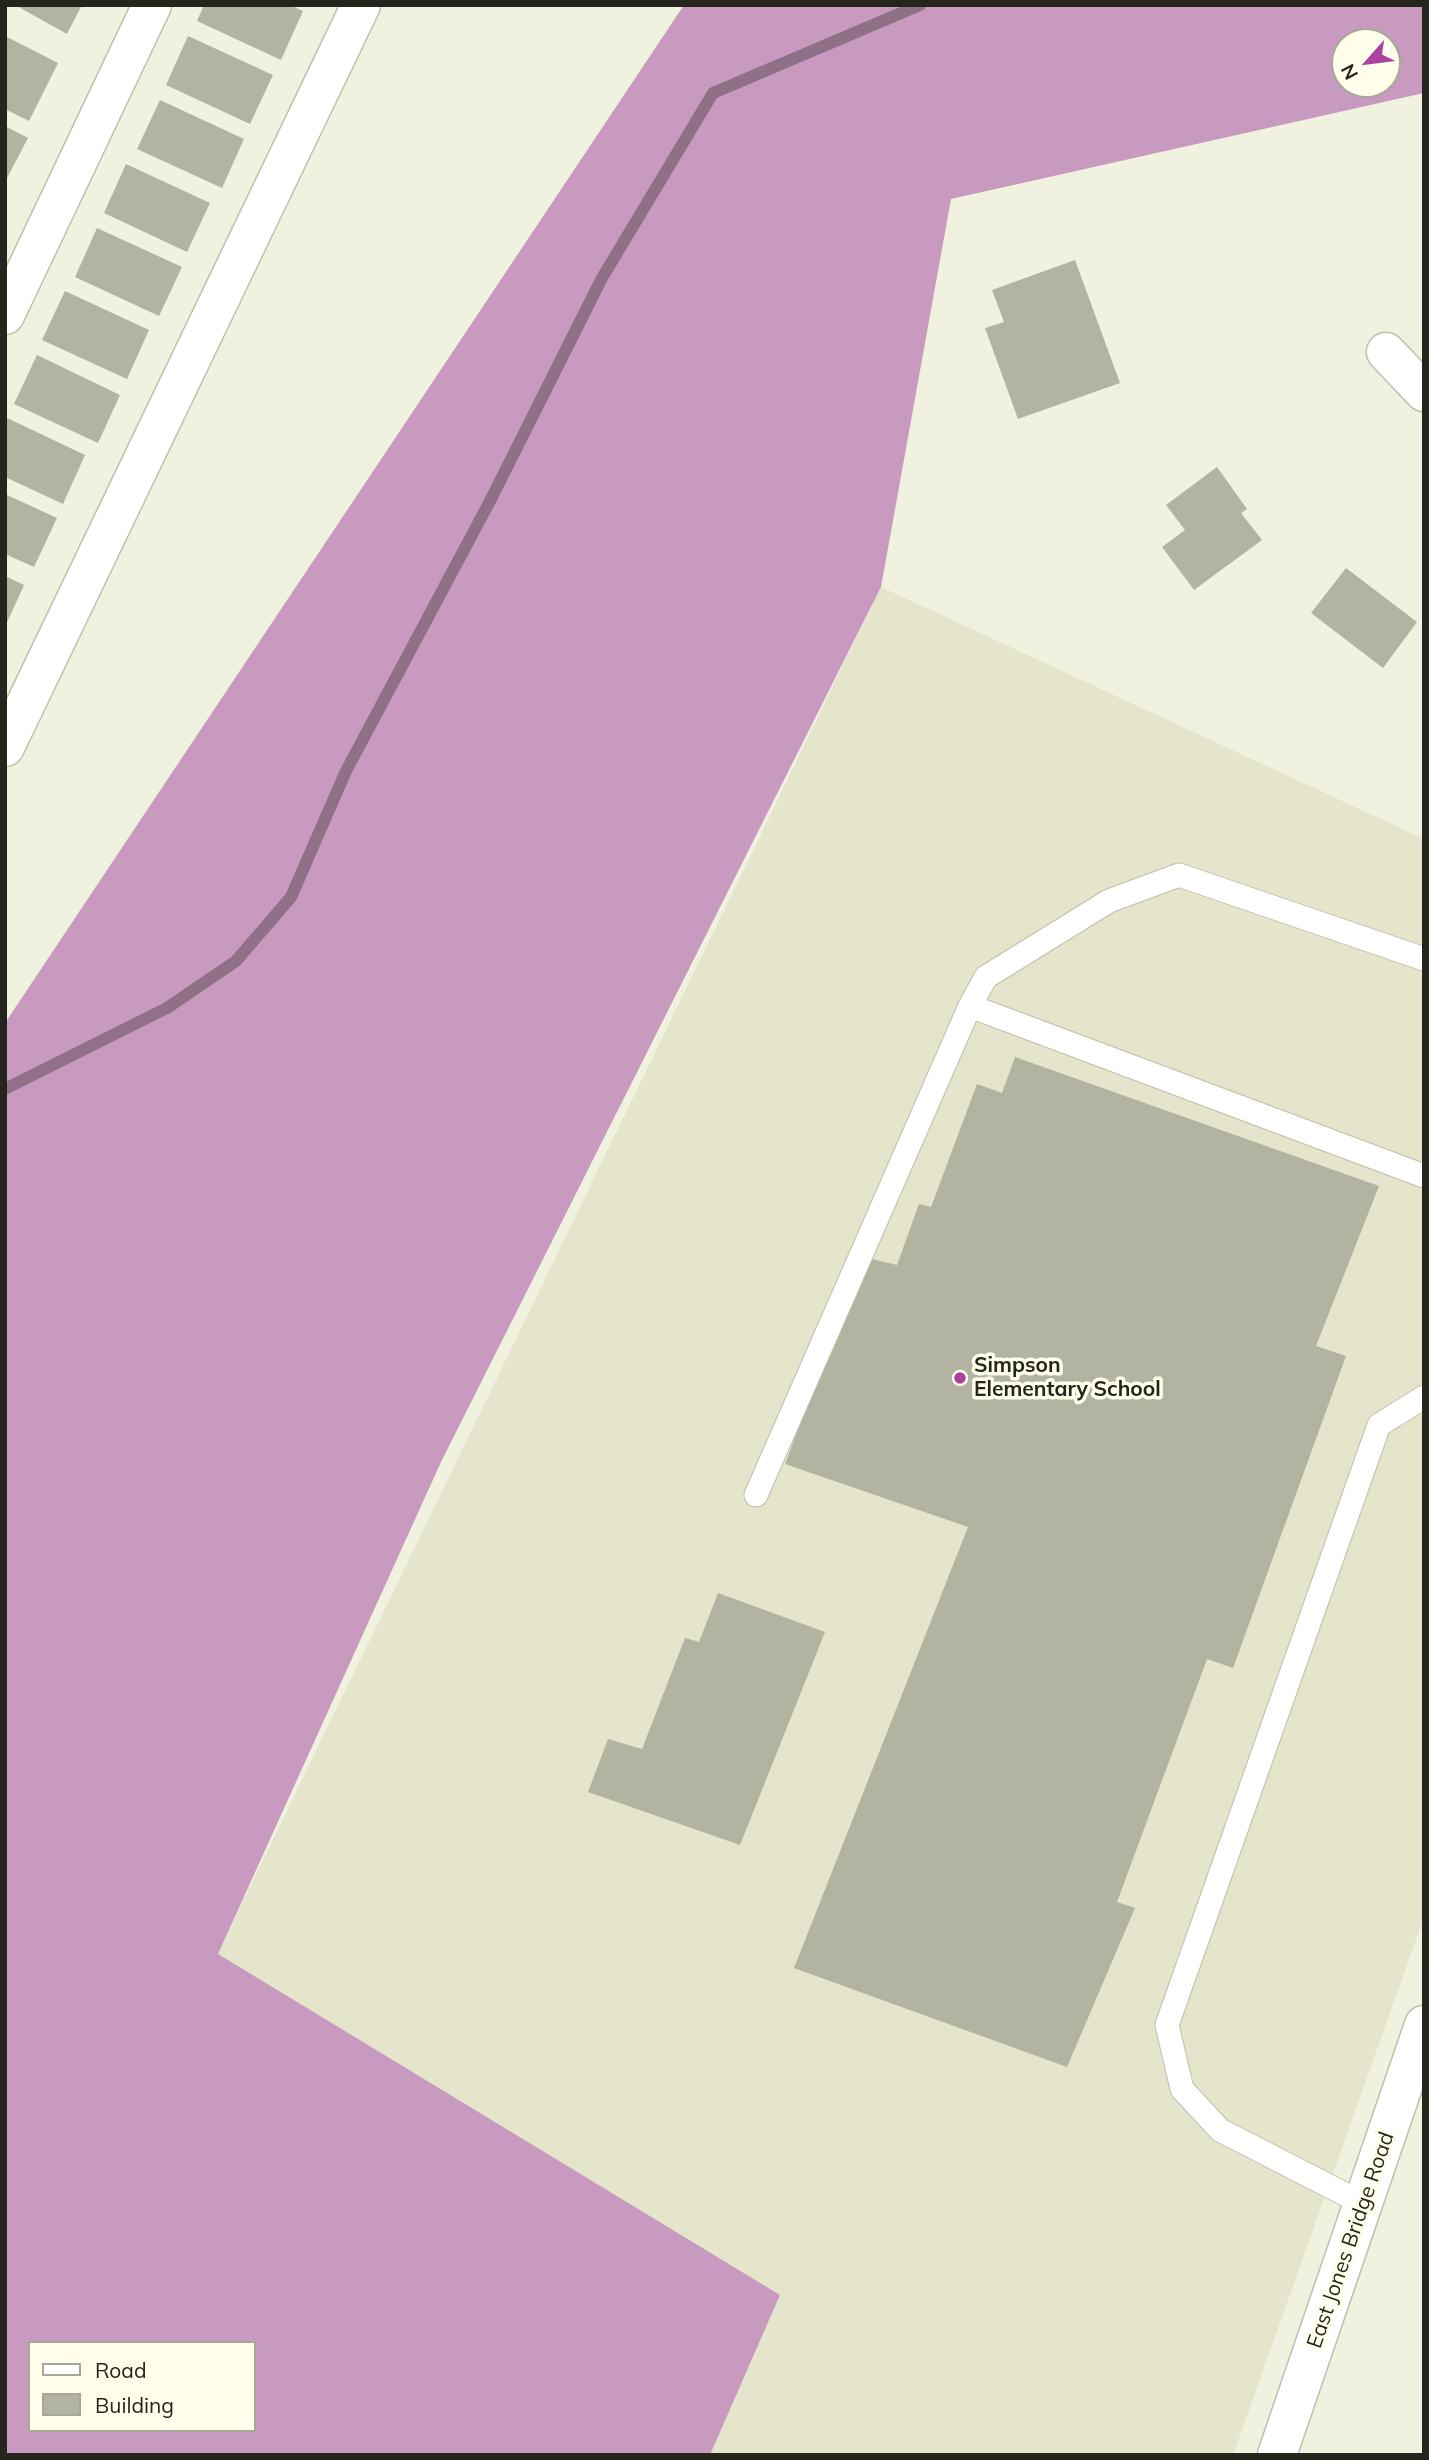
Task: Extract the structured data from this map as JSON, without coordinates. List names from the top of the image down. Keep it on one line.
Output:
{"streets":{"street":["East Jones Bridge Road"]},"places":["Simpson Elementary School"],"legend":["Road","Building"],"north":"bottom left"}
